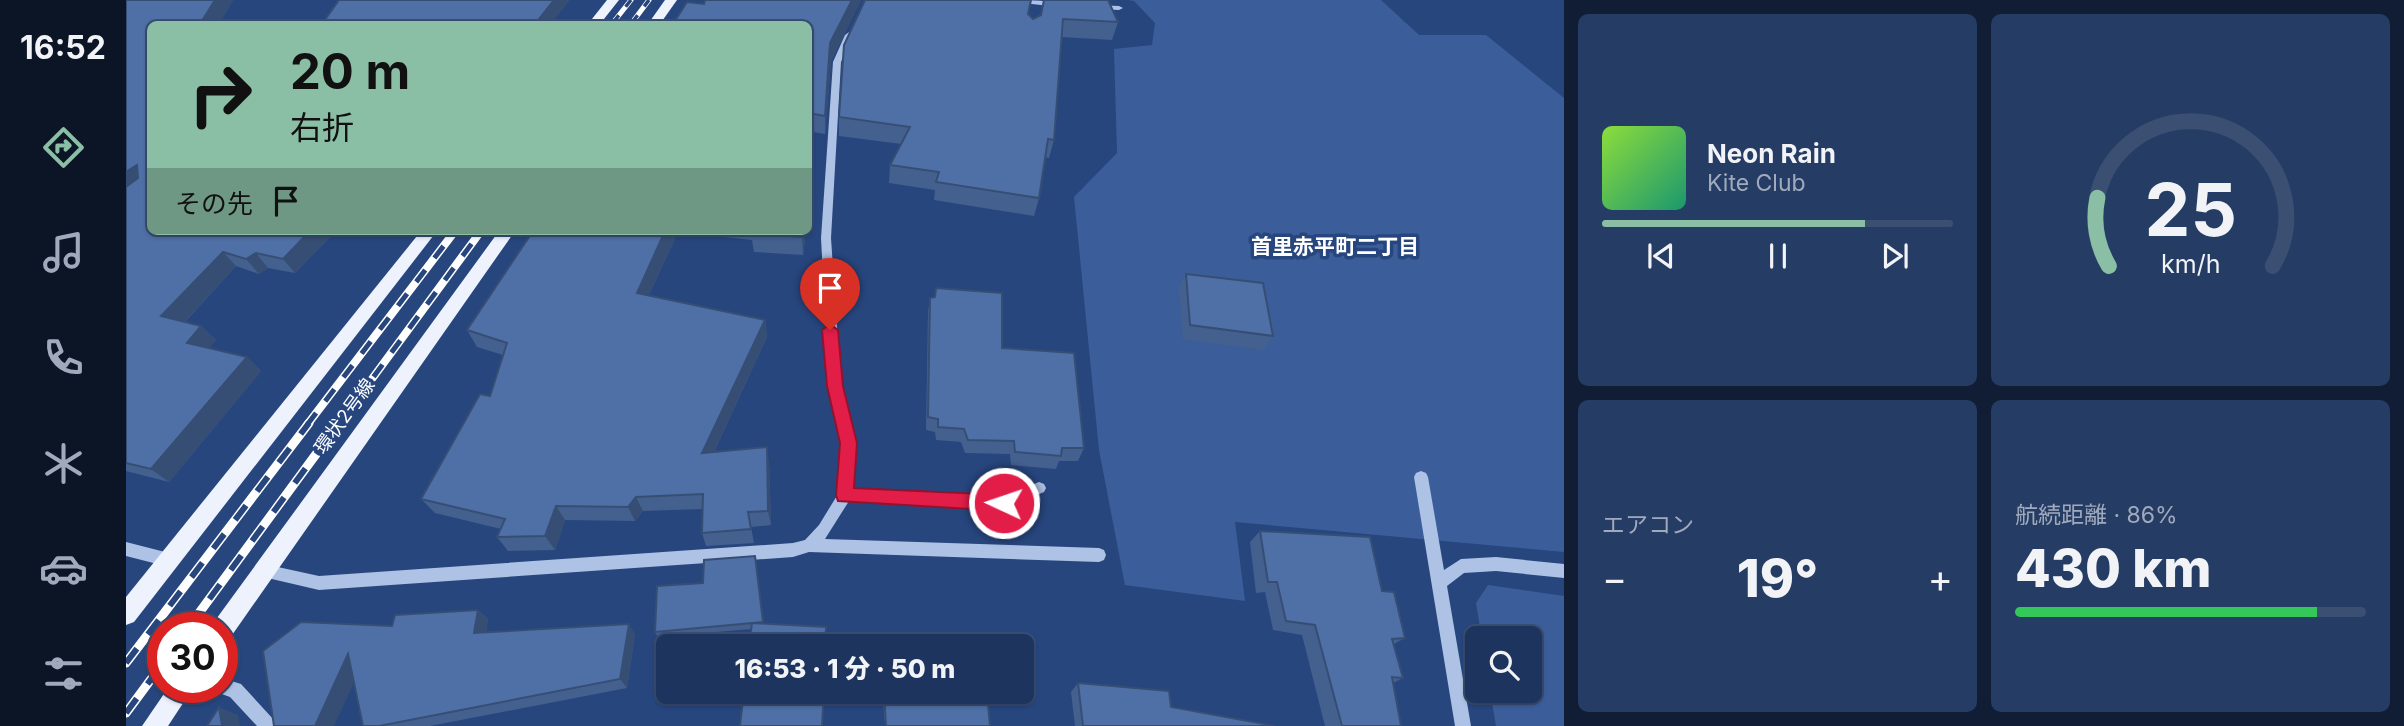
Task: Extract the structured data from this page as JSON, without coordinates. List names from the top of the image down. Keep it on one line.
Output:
{"streets":{"main road":["環状2号線"]},"districts":["首里赤平町二丁目"],"page":{"tabs":"16:52","turn":["20 m","右折"],"song":["Neon Rain","Kite Club"],"then":"その先","tile":["エアコン",["航続距離 · 86%","430 km"]],"heat":["−","19°","+"],"limit":"30","trip":"16:53 · 1 分 · 50 m","gauge":["25","km/h"]}}
